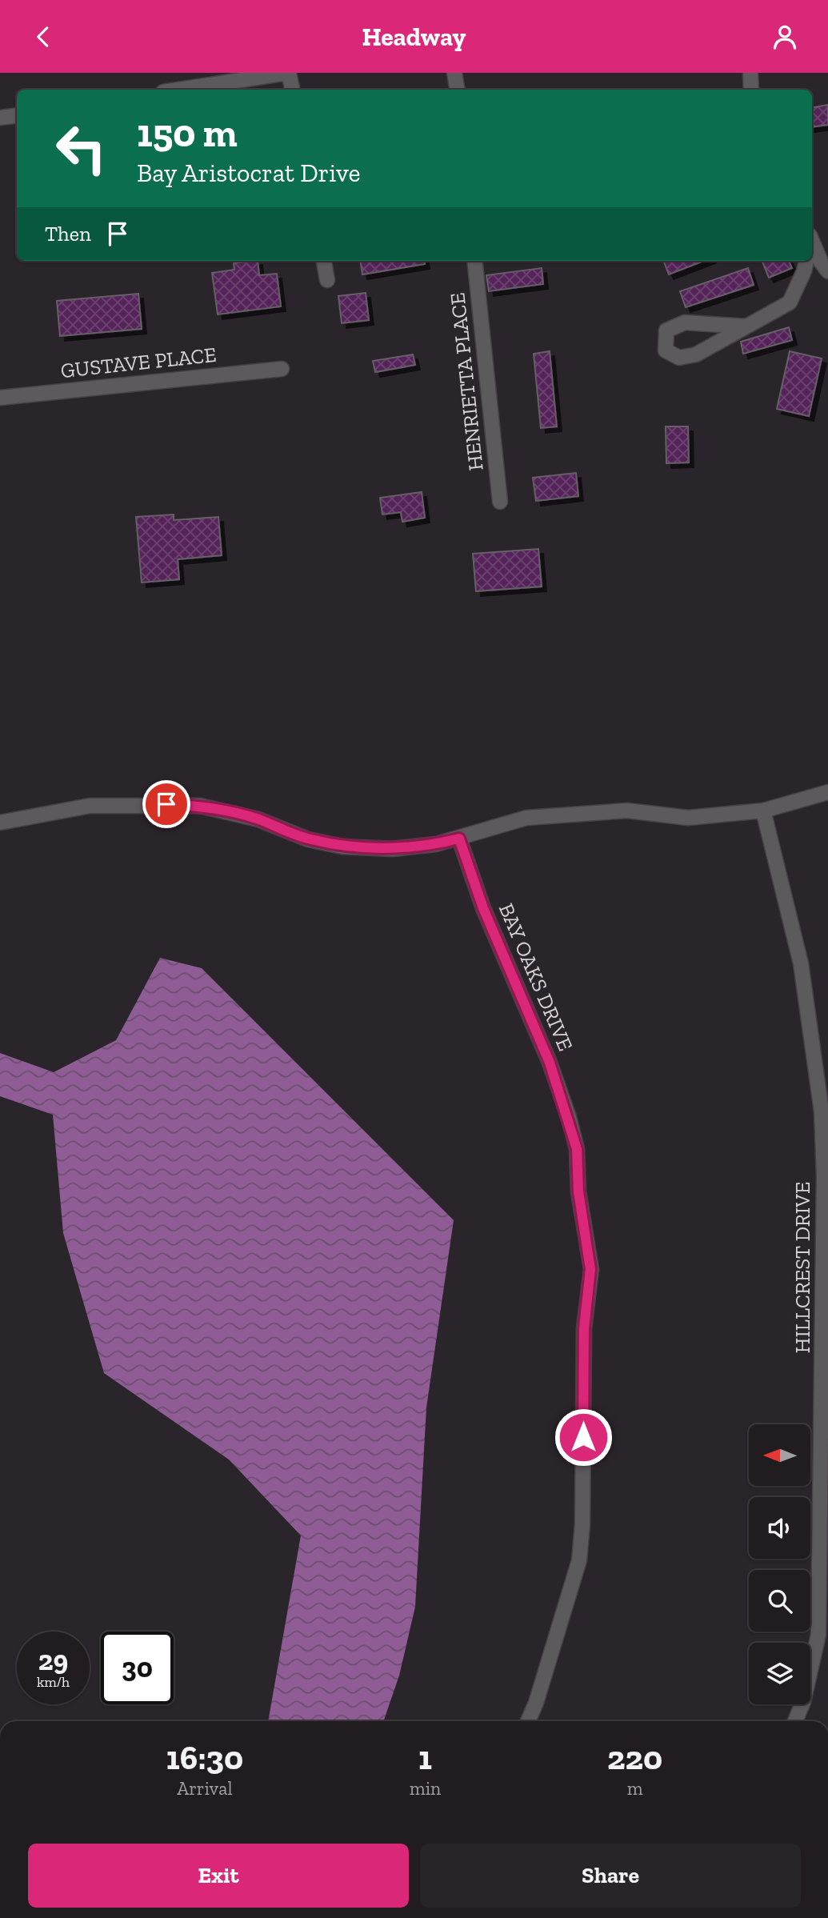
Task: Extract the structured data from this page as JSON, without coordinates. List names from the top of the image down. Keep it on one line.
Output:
{"streets":{"street":["GUSTAVE PLACE","HENRIETTA PLACE","BAY OAKS DRIVE","HILLCREST DRIVE"]},"north":"left","page":{"header":"Headway","turn":["150 m","Bay Aristocrat Drive"],"then":"Then","speed":"29 km/h","limit":"30","eta":["16:30","Arrival","1","min","220","m"],"buttons":["Exit","Share"]}}
